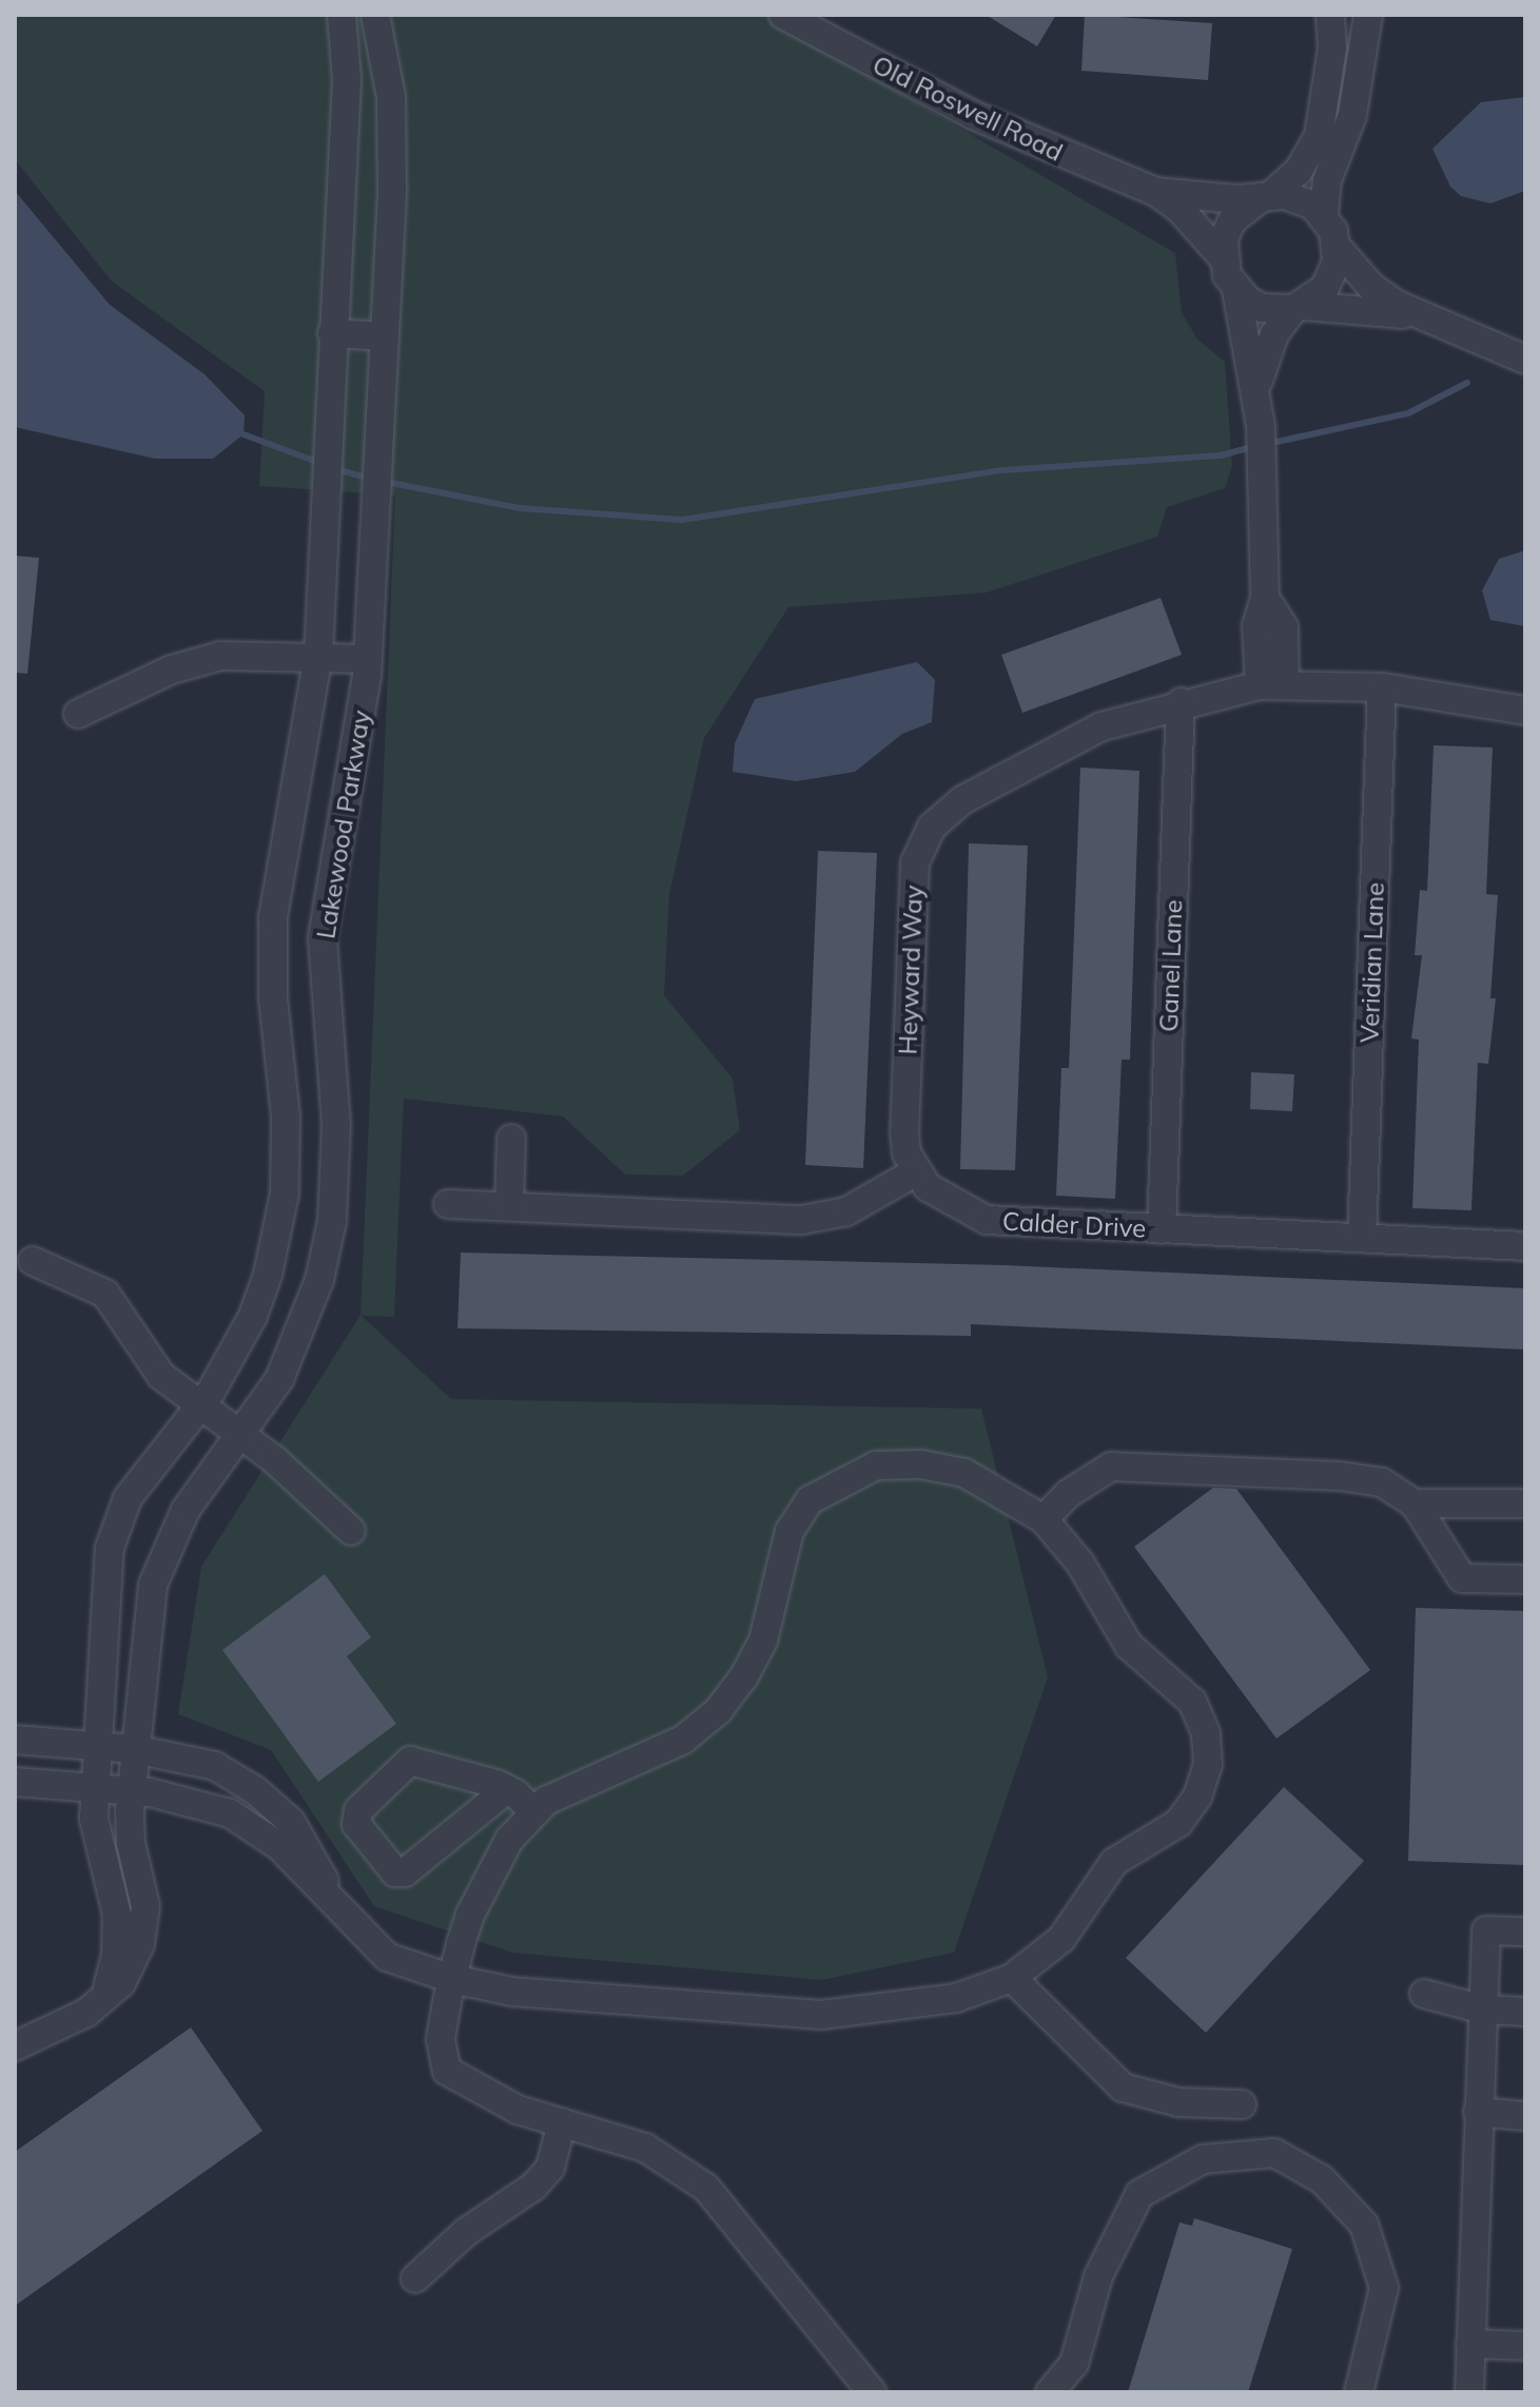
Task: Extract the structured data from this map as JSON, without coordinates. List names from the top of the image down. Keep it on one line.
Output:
{"streets":{"street":["Old Roswell Road","Lakewood Parkway","Veridian Lane","Ganel Lane","Heyward Way","Calder Drive"]},"crossings":[["Veridian Lane","Heyward Way"],["Veridian Lane","Calder Drive"],["Ganel Lane","Heyward Way"],["Ganel Lane","Calder Drive"],["Heyward Way","Calder Drive"]]}
